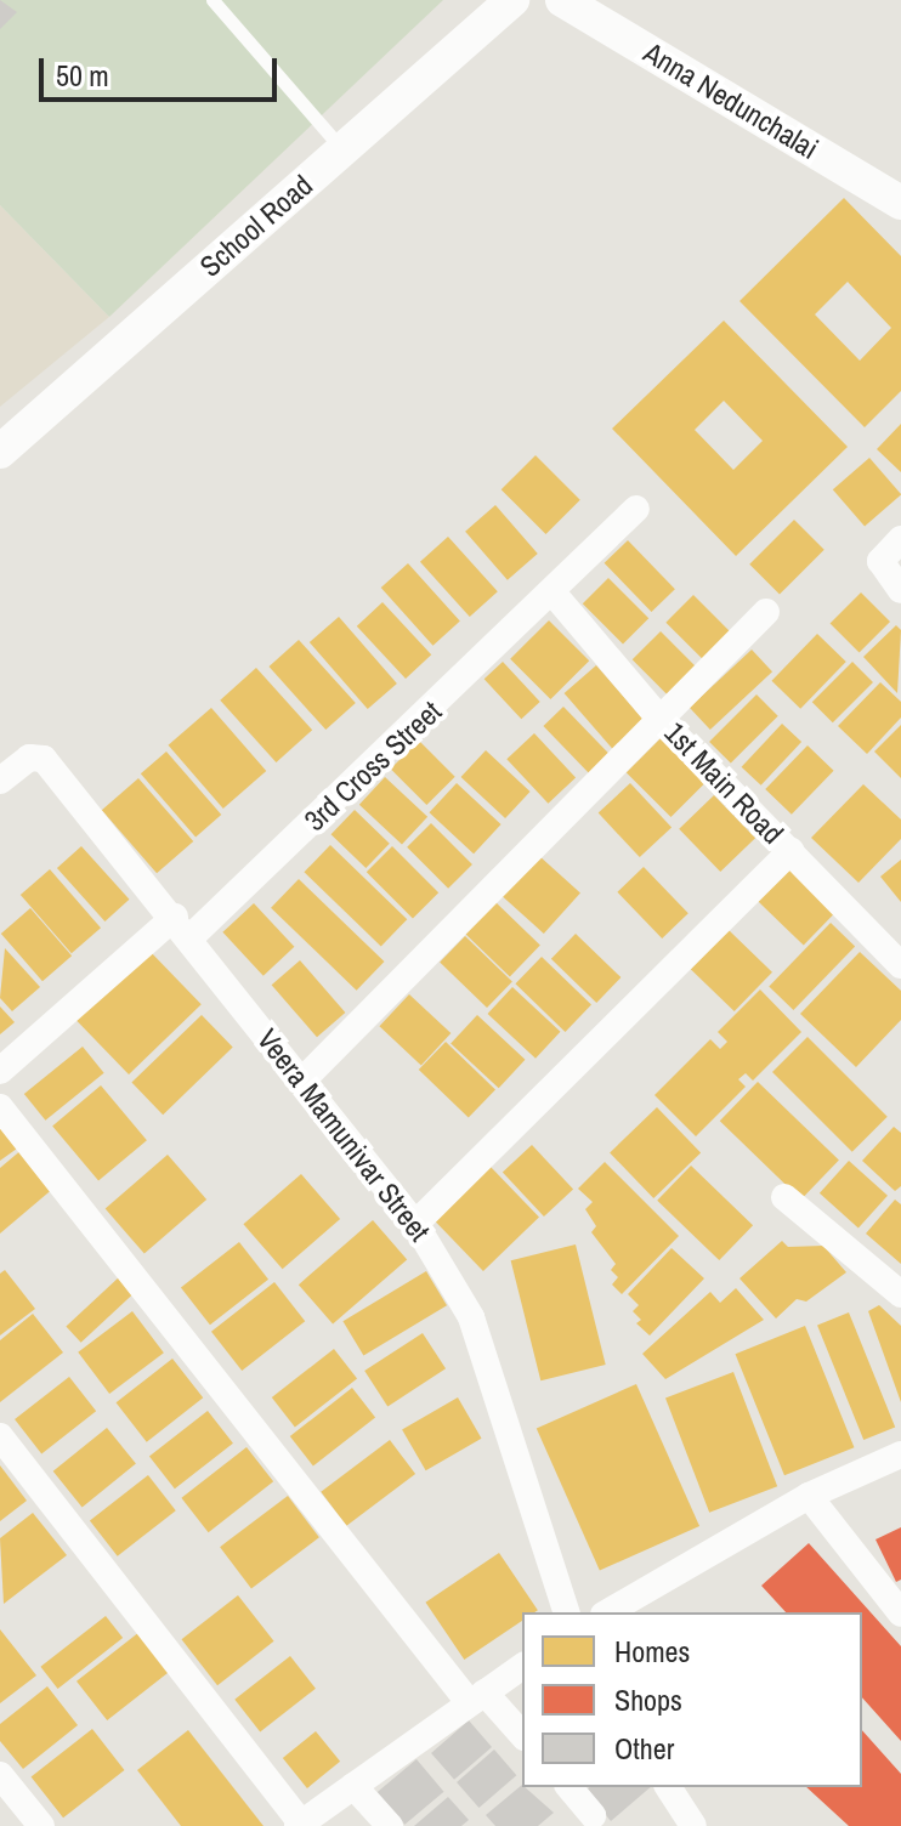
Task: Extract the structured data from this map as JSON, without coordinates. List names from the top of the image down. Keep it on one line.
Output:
{"streets":{"street":["Anna Nedunchalai","School Road","3rd Cross Street","1st Main Road","Veera Mamunivar Street"]},"crossings":[["3rd Cross Street","1st Main Road"],["3rd Cross Street","Veera Mamunivar Street"]],"legend":["Homes","Shops","Other"],"scale_bar":"50 m"}
